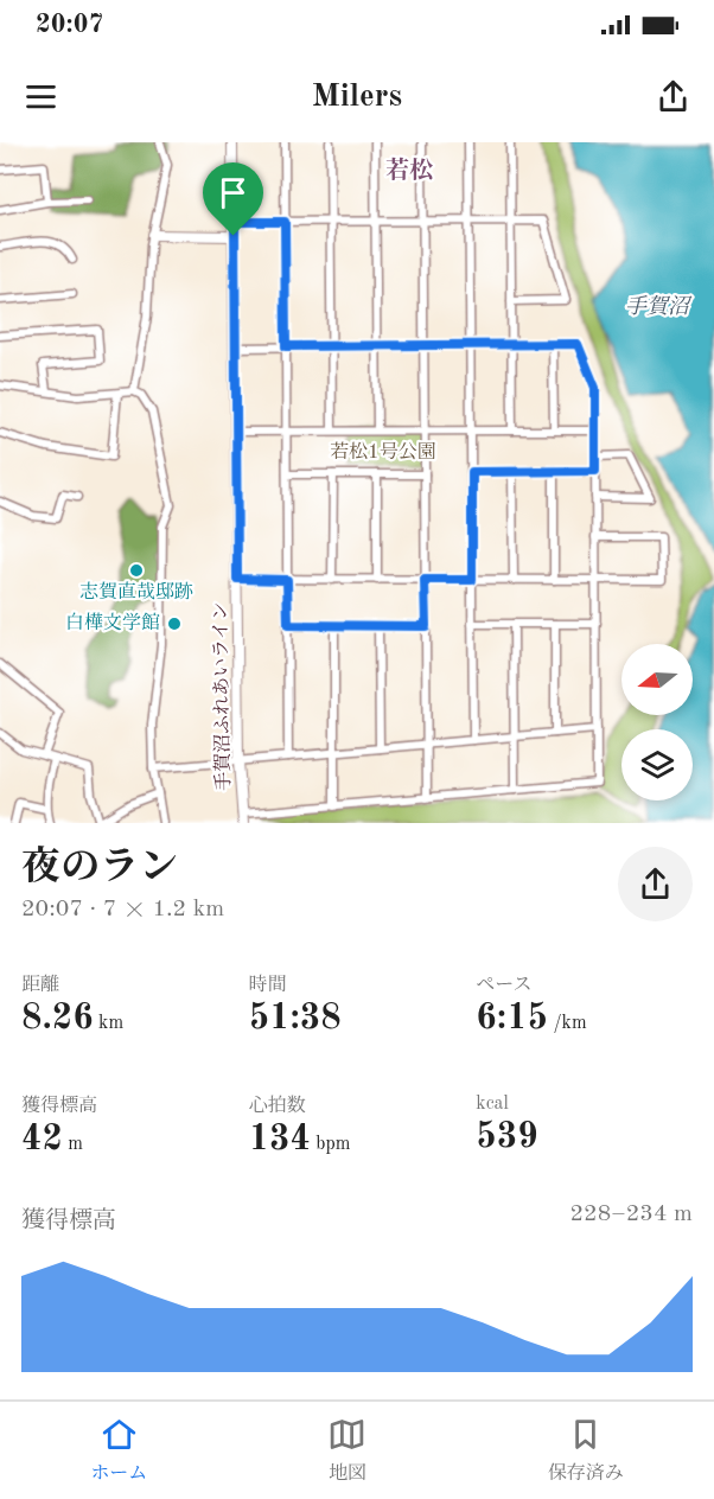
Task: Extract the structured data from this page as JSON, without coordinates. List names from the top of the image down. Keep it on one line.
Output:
{"streets":{"street":["手賀沼ふれあいライン"]},"districts":["若松"],"water":["手賀沼"],"parks":["若松1号公園"],"places":["志賀直哉邸跡","白樺文学館"],"north":"left","page":{"status":"20:07","header":"Milers","heading":["夜のラン","20:07 · 7 × 1.2 km"],"stats":[["距離","8.26 km"],["時間","51:38"],["ペース","6:15 /km"],["獲得標高","42 m"],["心拍数","134 bpm"],["kcal","539"]],"chart":["獲得標高","228–234 m"],"tabs":["ホーム","地図","保存済み"]}}
